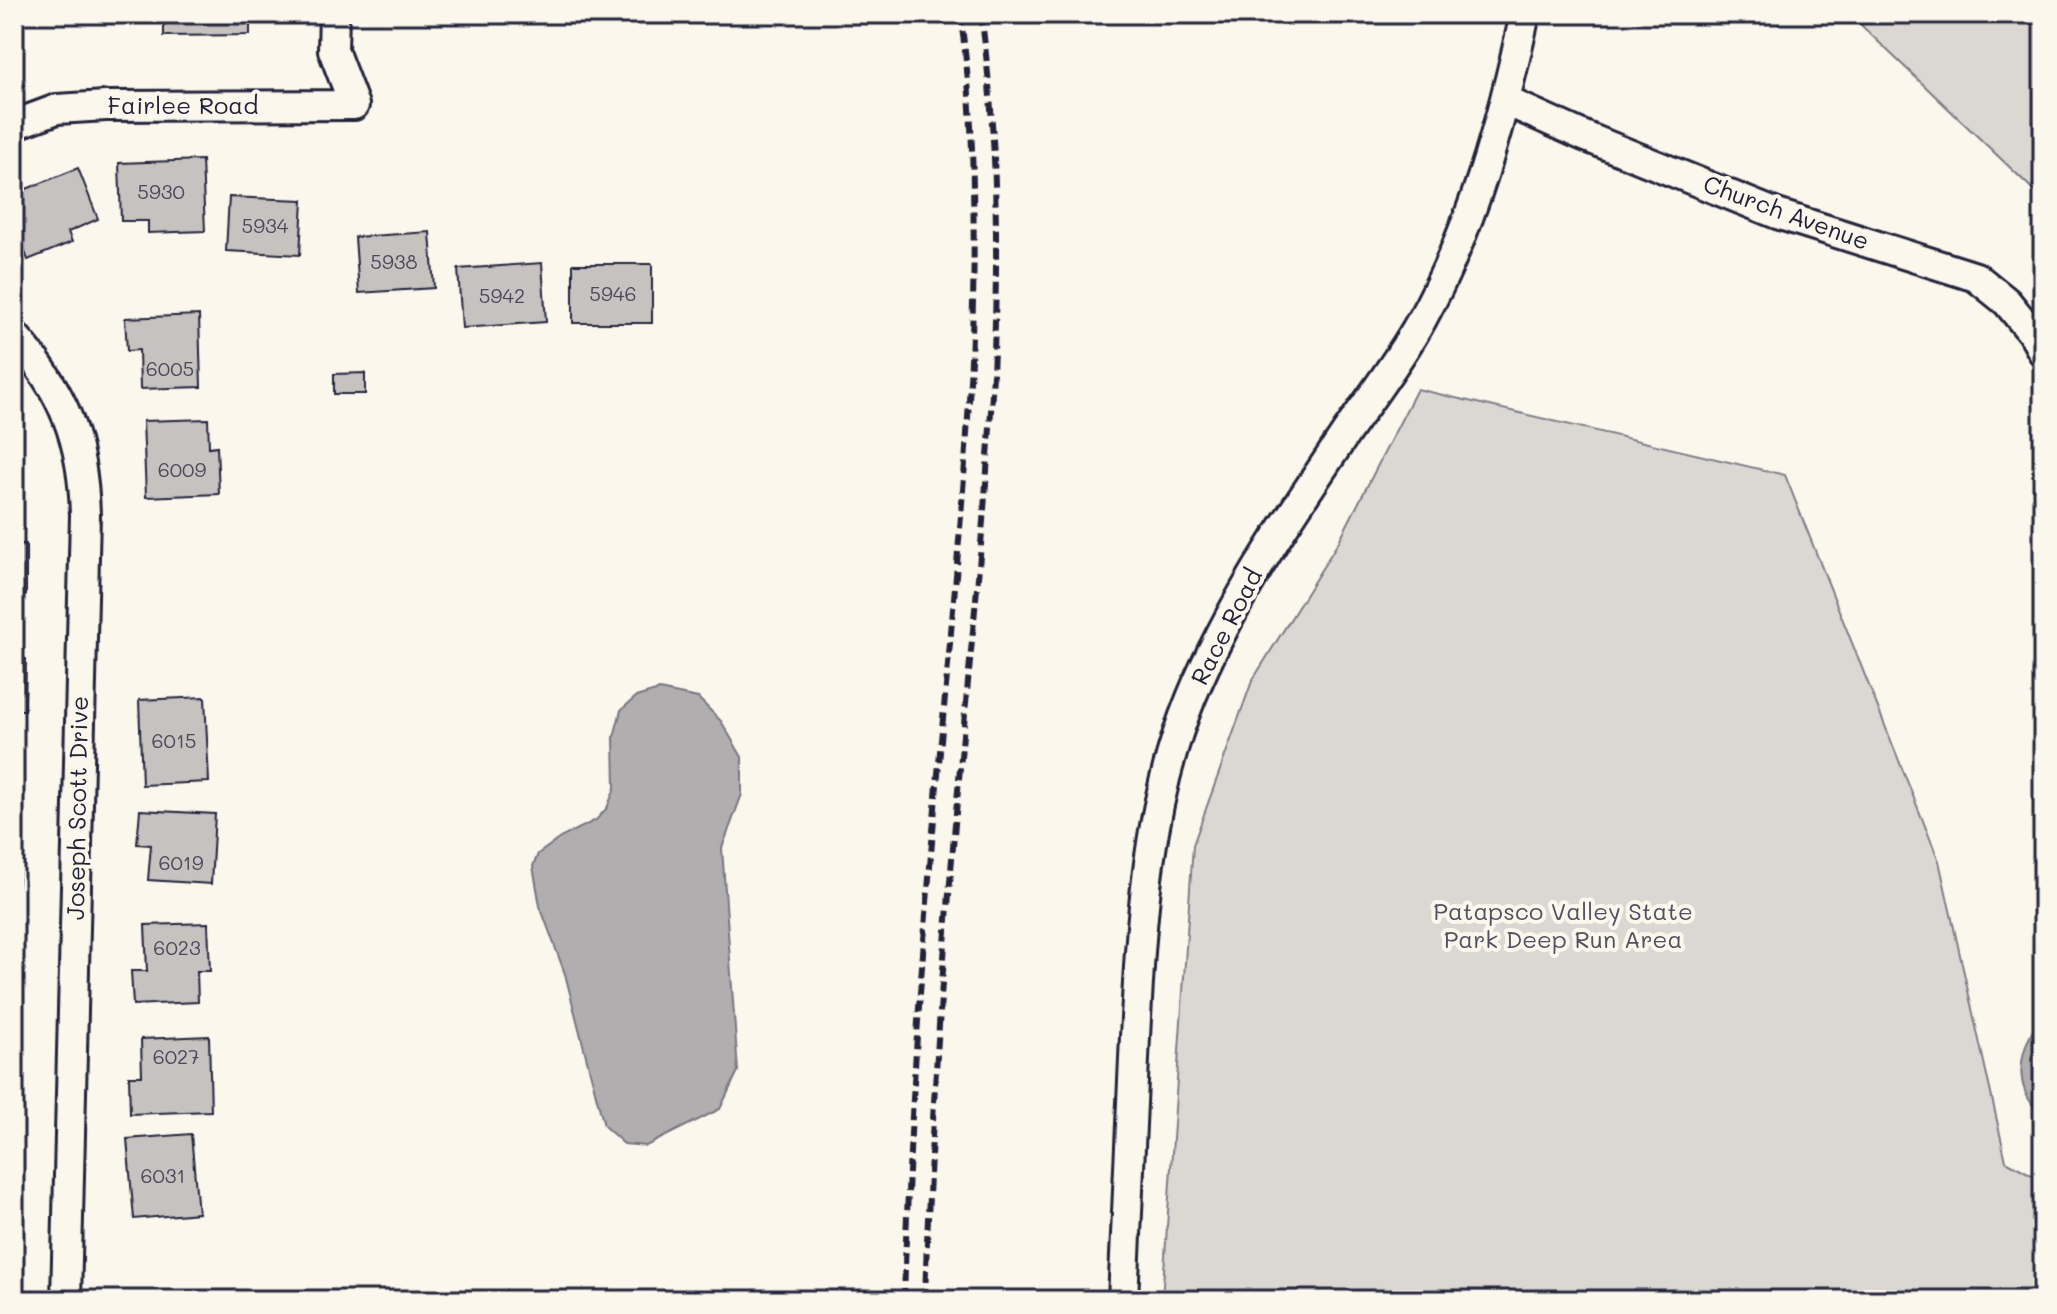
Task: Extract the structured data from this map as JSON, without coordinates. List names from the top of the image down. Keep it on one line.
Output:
{"streets":{"street":["Fairlee Road","Church Avenue","Race Road","Joseph Scott Drive"]},"crossings":[["Church Avenue","Race Road"]],"parks":["Patapsco Valley State Park Deep Run Area"],"house_numbers":["5930","5934","5938","5946","5942","6005","6009","6015","6019","6023","6027","6031"]}
